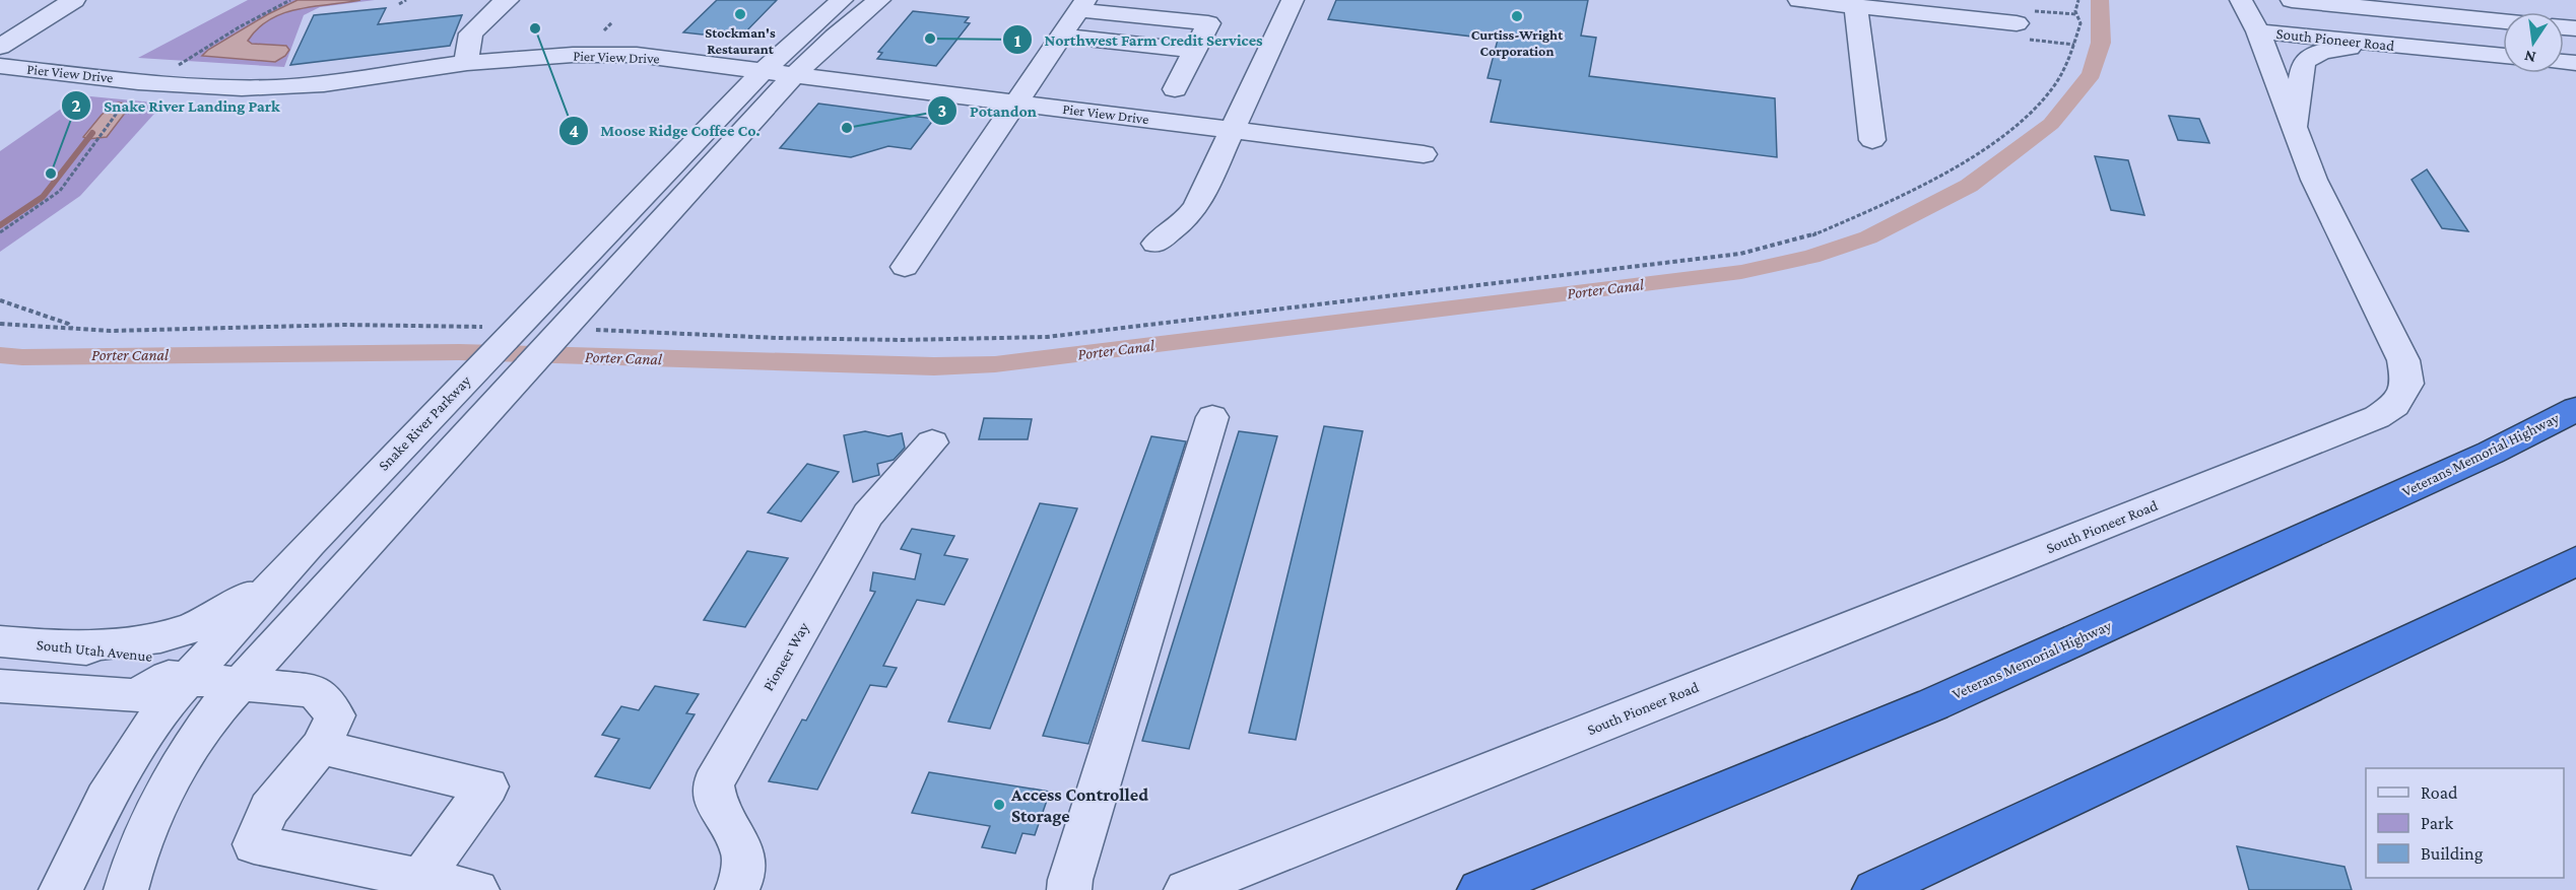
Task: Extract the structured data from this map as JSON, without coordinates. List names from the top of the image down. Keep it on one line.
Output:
{"streets":{"highway":["Veterans Memorial Highway"],"street":["South Pioneer Road","Pier View Drive","Snake River Parkway","South Utah Avenue","Pioneer Way"]},"crossings":[["Pier View Drive","Snake River Parkway"],["Snake River Parkway","South Utah Avenue"]],"water":["Porter Canal"],"places":["Stockman's Restaurant","Curtiss-Wright Corporation","Moose Ridge Coffee Co.","Northwest Farm Credit Services","Potandon","Snake River Landing Park","Access Controlled Storage"],"legend":["Road","Park","Building"],"north":"bottom"}
